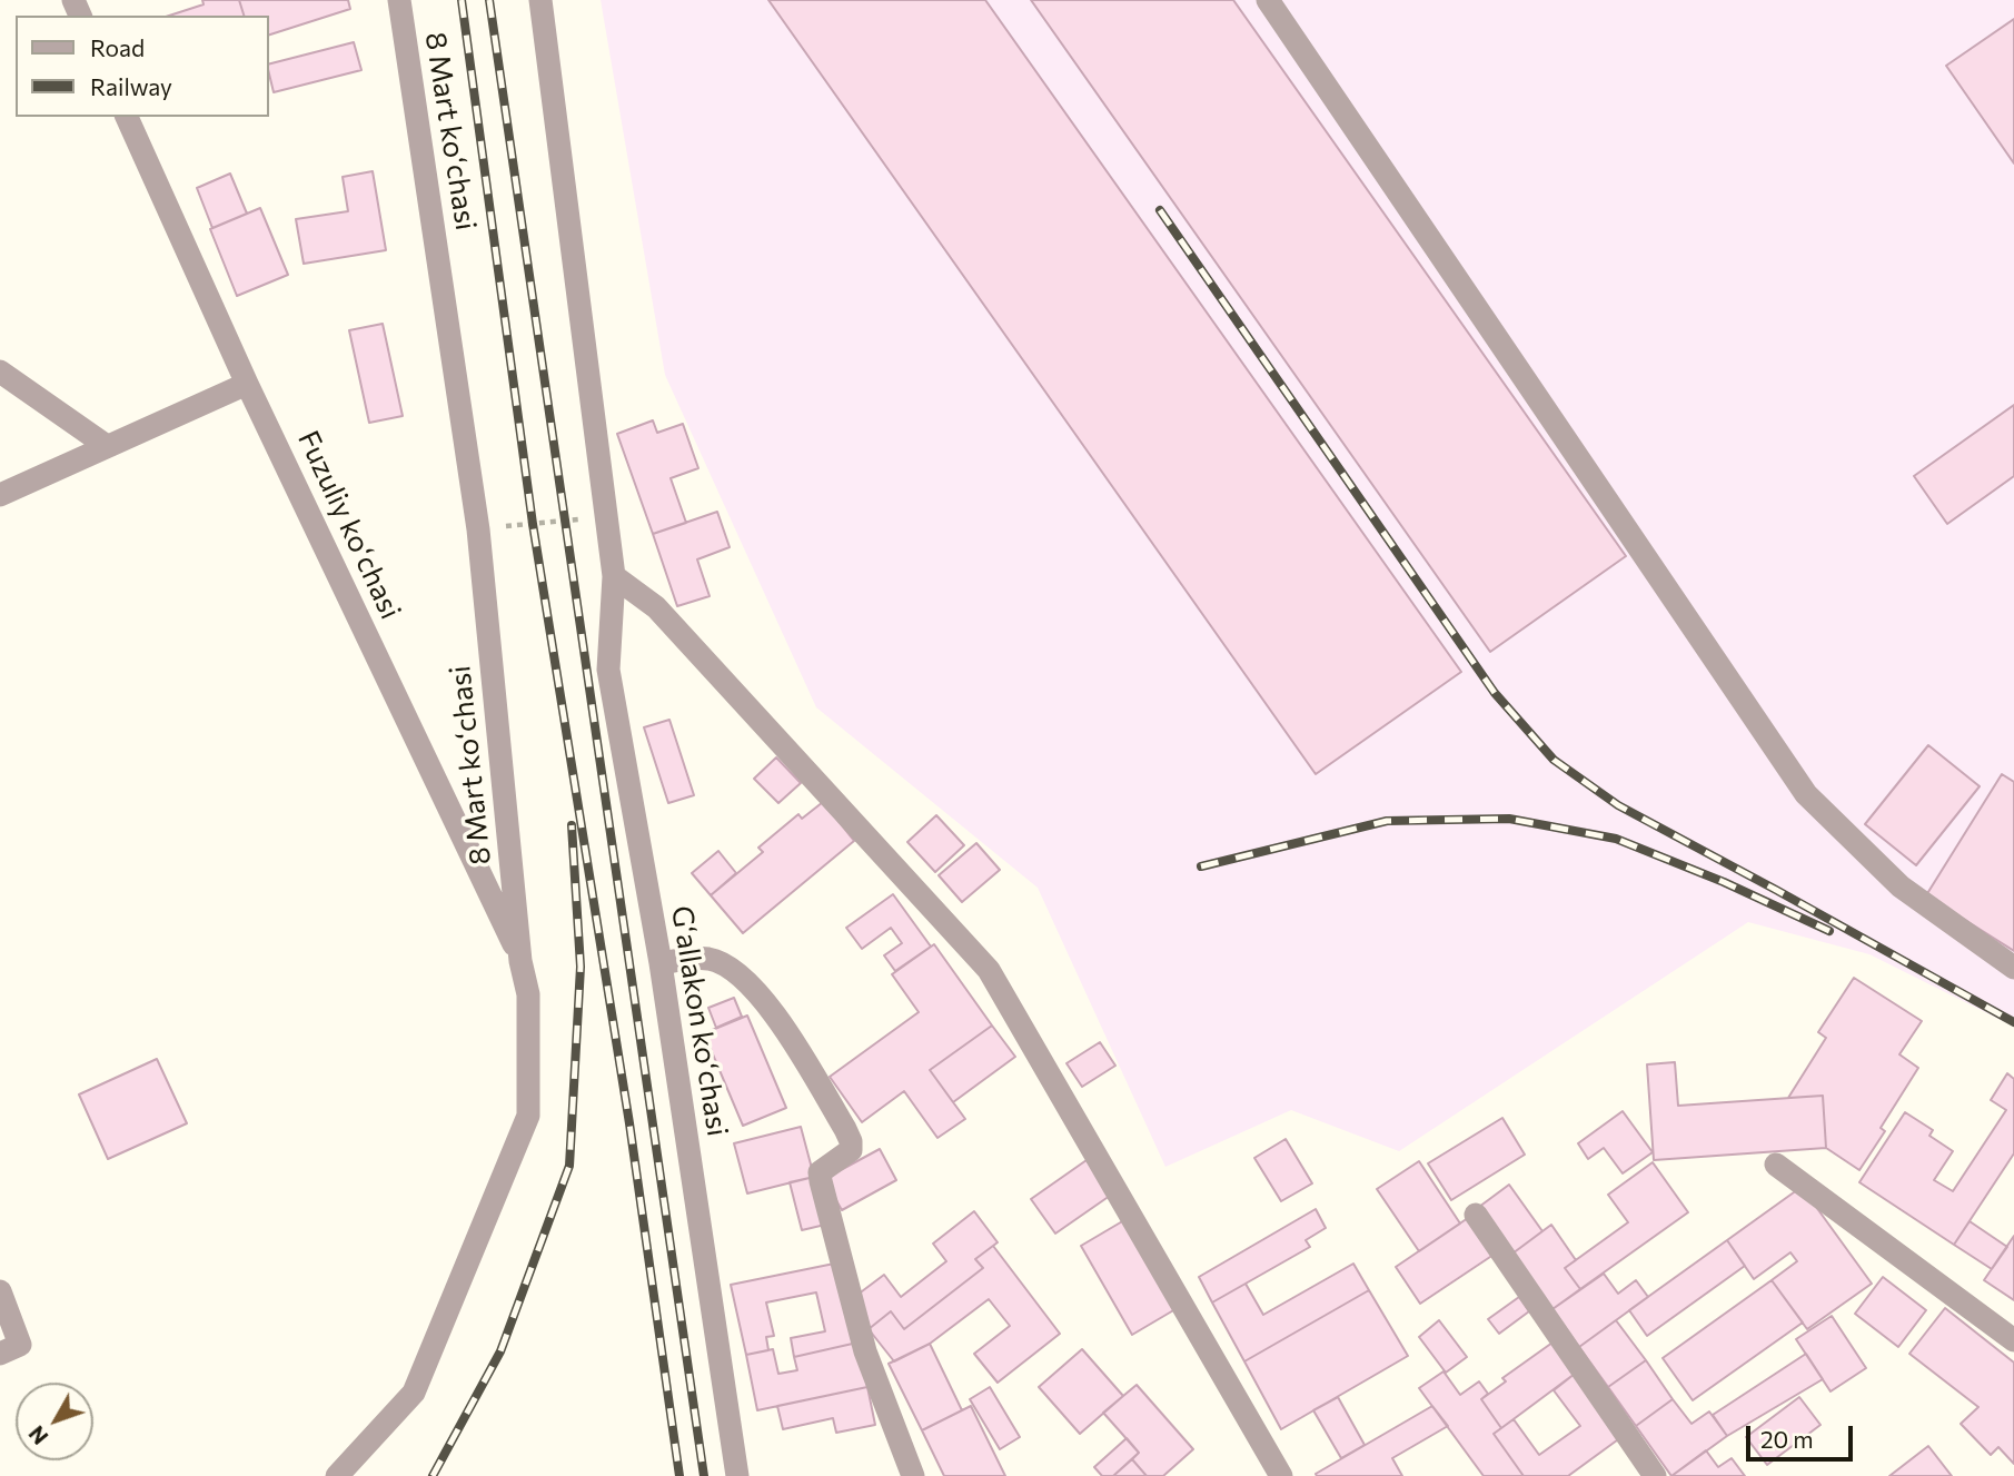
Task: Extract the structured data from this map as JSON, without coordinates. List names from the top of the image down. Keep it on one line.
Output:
{"streets":{"street":["8 Mart koʻchasi","Fuzuliy koʻchasi","Gʻallakon koʻchasi"]},"crossings":[["8 Mart koʻchasi","Fuzuliy koʻchasi"]],"legend":["Road","Railway"],"scale_bar":"20 m","north":"bottom left"}
